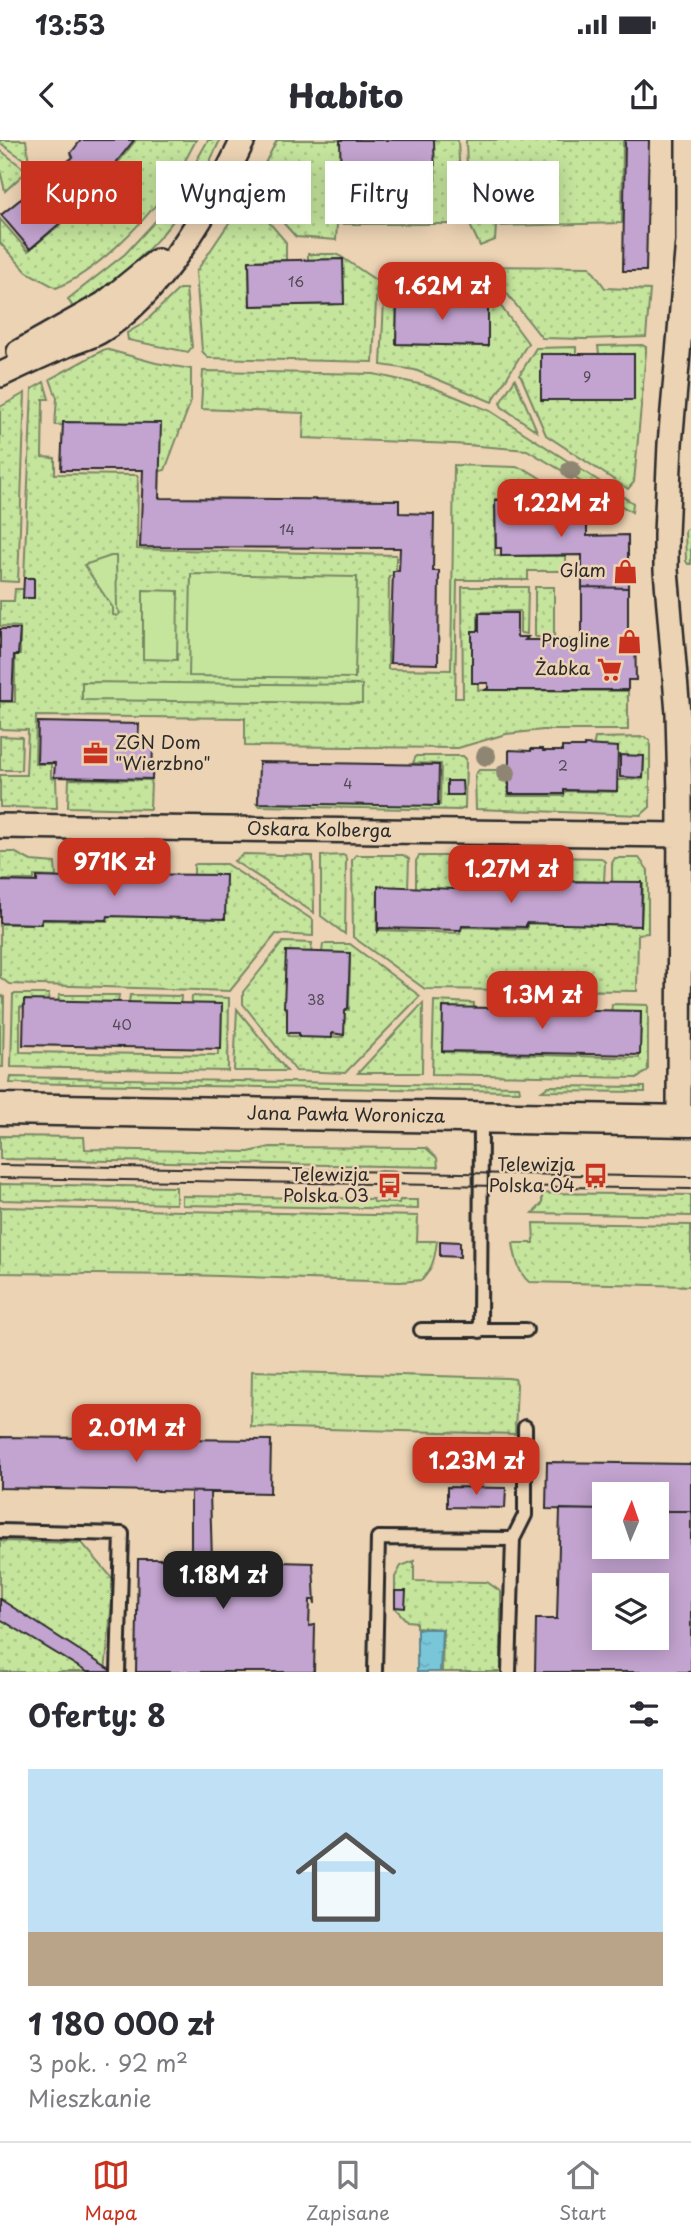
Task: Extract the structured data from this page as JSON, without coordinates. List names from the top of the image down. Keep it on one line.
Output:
{"streets":{"street":["Oskara Kolberga","Jana Pawła Woronicza"]},"places":{"shop":["Glam","Progline"],"supermarket":["Żabka"],"office":["ZGN Dom \"Wierzbno\""],"bus stop":["Telewizja Polska 04","Telewizja Polska 03"]},"house_numbers":["16","9","14","2","4","38","40"],"north":"top","page":{"status":"13:53","header":"Habito","chip":["Kupno","Wynajem","Filtry","Nowe"],"price":["1.62M zł","1.22M zł","971K zł","1.27M zł","1.3M zł","2.01M zł","1.23M zł","1.18M zł"],"heading":"Oferty: 8","list":[{"name":"1 180 000 zł","note":"3 pok. · 92 m² · Mieszkanie"}],"tabs":["Mapa","Zapisane","Start"]}}
